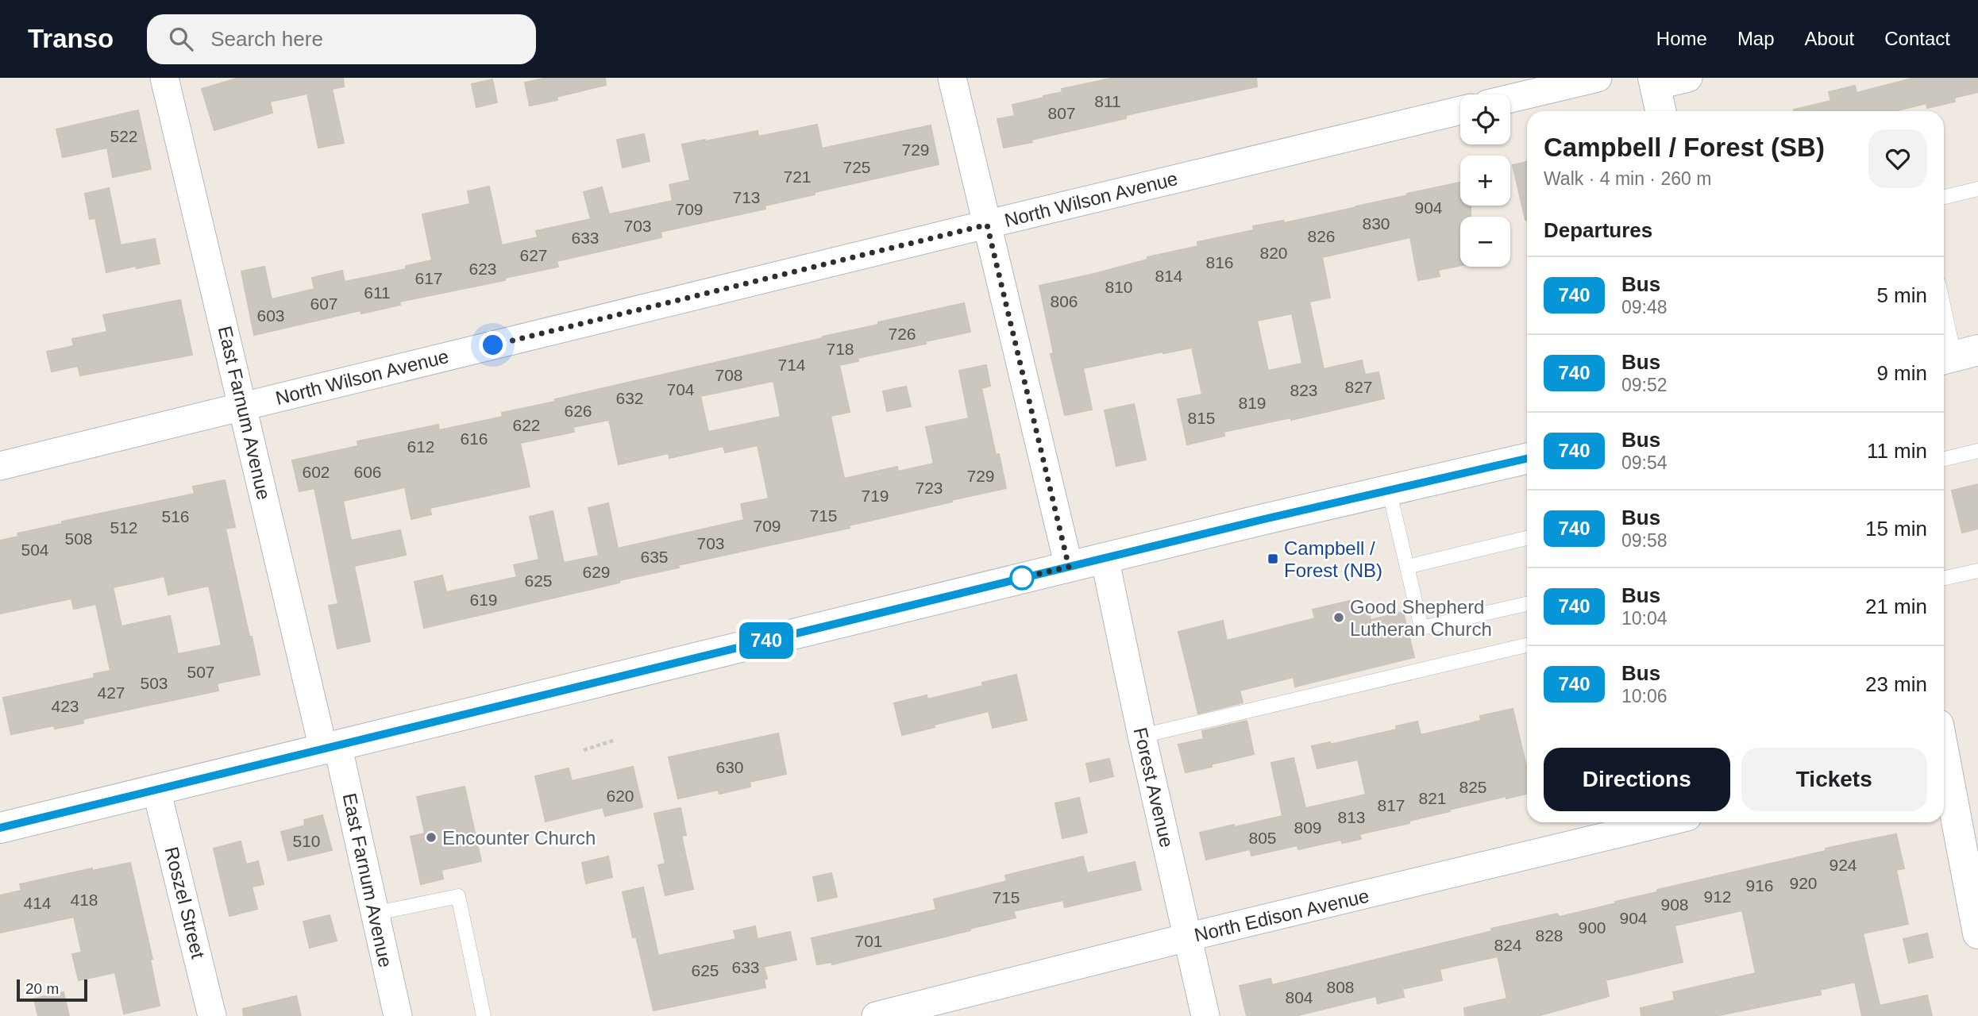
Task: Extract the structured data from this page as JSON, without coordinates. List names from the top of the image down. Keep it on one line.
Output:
{"streets":{"street":["North Wilson Avenue","East Farnum Avenue","Forest Avenue","Roszel Street","North Edison Avenue"]},"crossings":[["North Wilson Avenue","East Farnum Avenue"],["Forest Avenue","North Edison Avenue"]],"places":{"transit":["Campbell / Forest (NB)"],"other":["Good Shepherd Lutheran Church","Encounter Church"]},"lines":["bus line 740"],"house_numbers":["811","807","522","729","725","721","713","904","709","830","703","826","633","820","627","816","623","814","617","810","611","806","607","603","726","718","714","708","827","704","823","632","819","626","815","622","616","612","602","606","729","723","719","715","516","709","512","508","703","504","635","629","625","619","507","503","427","423","630","825","620","821","817","813","809","805","510","924","920","916","912","715","418","414","908","904","900","828","701","824","633","625","808","804"],"scale_bar":"20 m","page":{"header":"Transo","search":"Search here","nav":["Home","Map","About","Contact"],"on_map":"740","map_buttons":["+","−"],"heading":[["Campbell / Forest (SB)","Walk · 4 min · 260 m"],"Departures"],"list":[{"mark":"740","name":"Bus","note":"09:48","value":"5 min"},{"mark":"740","name":"Bus","note":"09:52","value":"9 min"},{"mark":"740","name":"Bus","note":"09:54","value":"11 min"},{"mark":"740","name":"Bus","note":"09:58","value":"15 min"},{"mark":"740","name":"Bus","note":"10:04","value":"21 min"},{"mark":"740","name":"Bus","note":"10:06","value":"23 min"}],"buttons":["Directions","Tickets"],"scale":"20 m"}}
